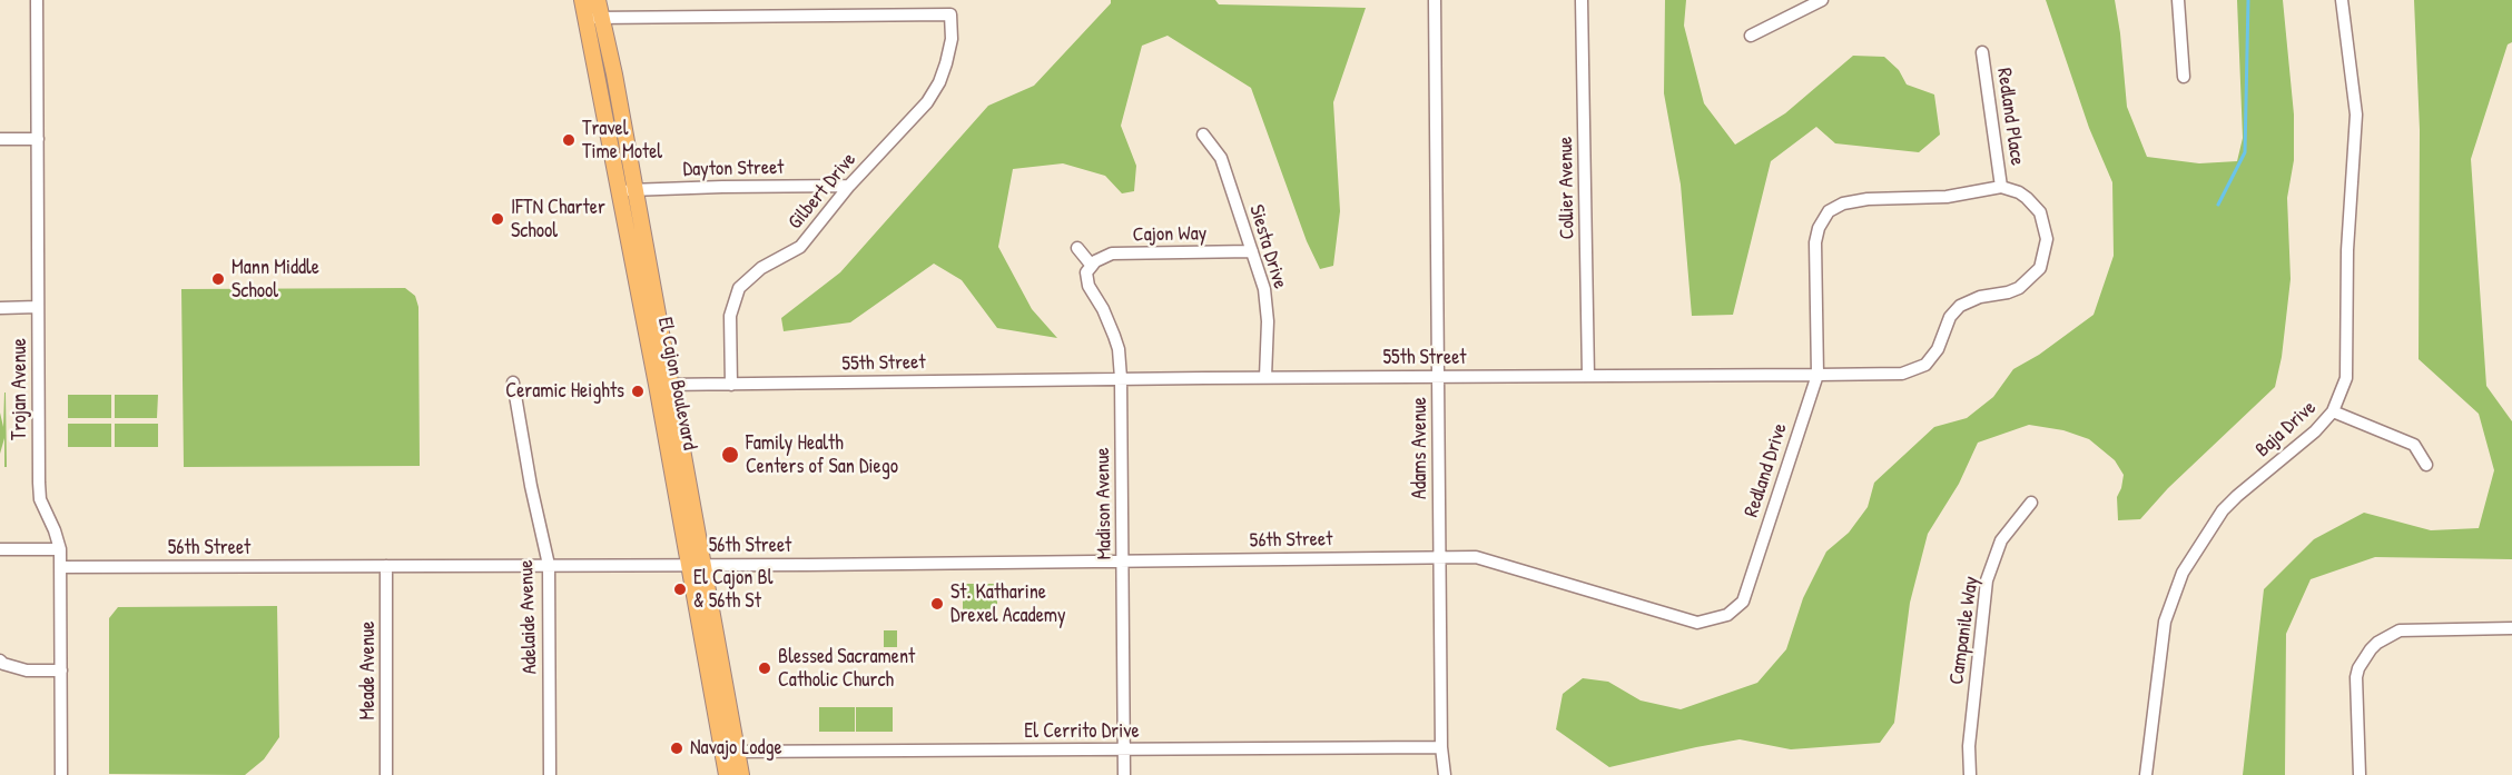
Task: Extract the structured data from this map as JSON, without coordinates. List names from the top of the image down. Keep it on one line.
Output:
{"streets":{"main road":["El Cajon Boulevard"],"street":["Redland Place","Dayton Street","Collier Avenue","Gilbert Drive","Cajon Way","Siesta Drive","55th Street","Trojan Avenue","Baja Drive","Adams Avenue","Redland Drive","Madison Avenue","56th Street","Adelaide Avenue","Campanile Way","Meade Avenue","El Cerrito Drive"]},"crossings":[["Redland Place","55th Street"],["Redland Place","Redland Drive"],["Dayton Street","Gilbert Drive"],["Dayton Street","El Cajon Boulevard"],["Collier Avenue","55th Street"],["Gilbert Drive","55th Street"],["Gilbert Drive","El Cajon Boulevard"],["Cajon Way","Siesta Drive"],["Cajon Way","Madison Avenue"],["Siesta Drive","55th Street"],["55th Street","El Cajon Boulevard"],["55th Street","Adams Avenue"],["55th Street","Redland Drive"],["55th Street","Madison Avenue"],["El Cajon Boulevard","56th Street"],["El Cajon Boulevard","El Cerrito Drive"],["Trojan Avenue","56th Street"],["Adams Avenue","Redland Drive"],["Adams Avenue","56th Street"],["Adams Avenue","El Cerrito Drive"],["Redland Drive","56th Street"],["Madison Avenue","56th Street"],["Madison Avenue","El Cerrito Drive"],["56th Street","Adelaide Avenue"],["56th Street","Meade Avenue"]],"places":["Travel Time Motel","IFTN Charter School","Mann Middle School","Ceramic Heights","Family Health Centers of San Diego","El Cajon Bl & 56th St","St. Katharine Drexel Academy","Blessed Sacrament Catholic Church","Navajo Lodge"]}
